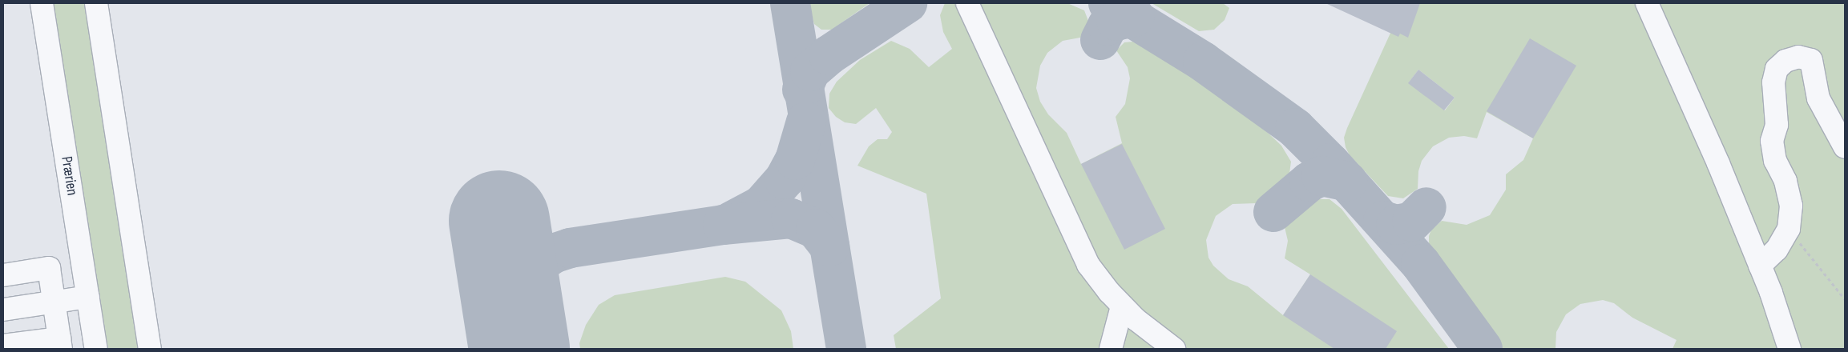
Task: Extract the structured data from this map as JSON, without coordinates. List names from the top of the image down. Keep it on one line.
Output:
{"streets":{"street":["Prærien"]}}
